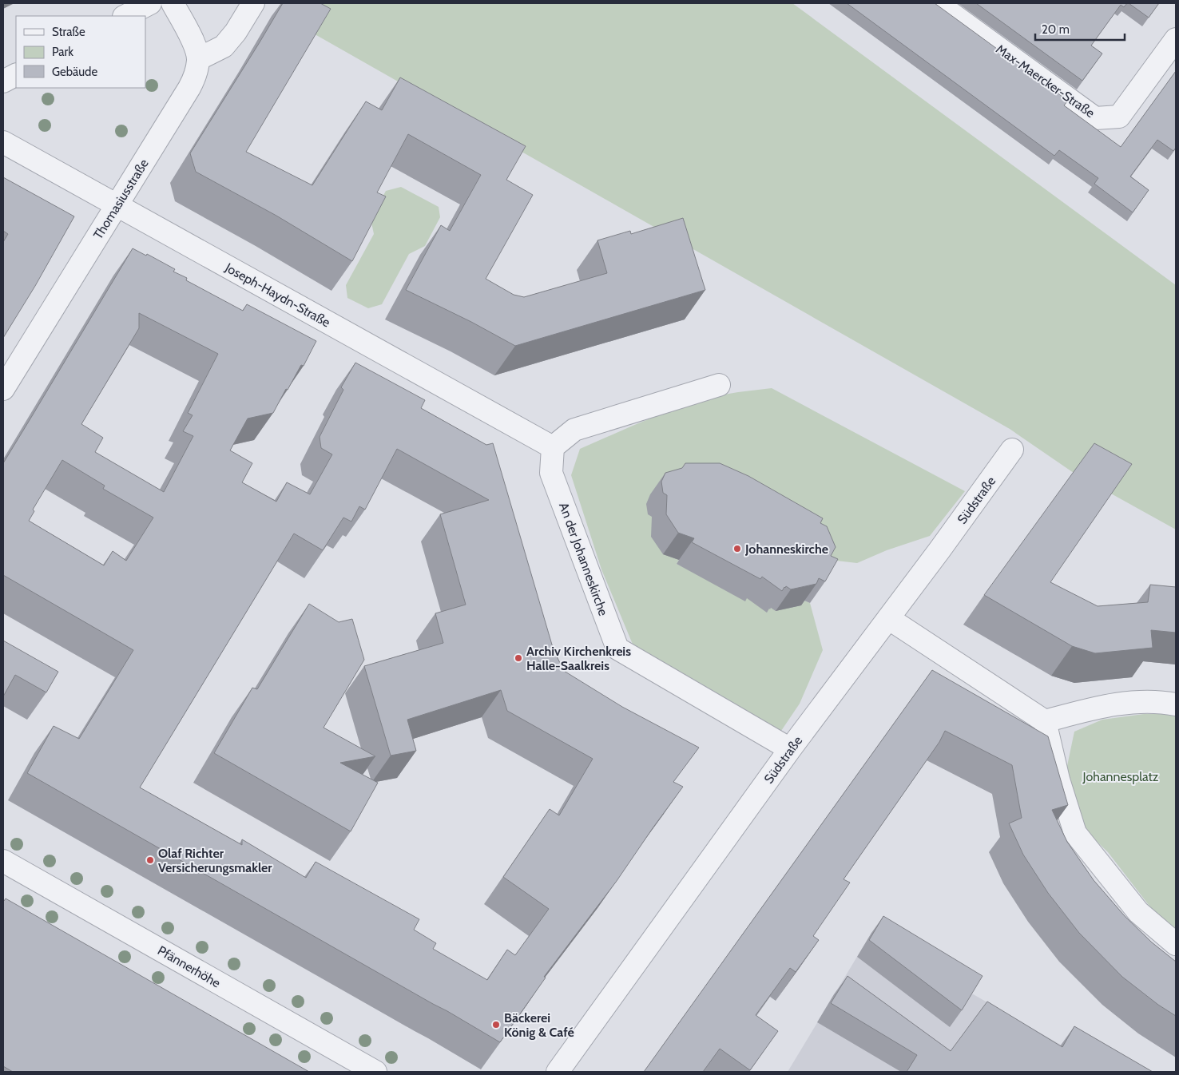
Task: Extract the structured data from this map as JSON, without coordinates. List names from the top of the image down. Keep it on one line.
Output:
{"streets":{"street":["Max-Maercker-Straße","Thomasiusstraße","Joseph-Haydn-Straße","Südstraße","An der Johanneskirche","Pfännerhöhe"]},"crossings":[["Thomasiusstraße","Joseph-Haydn-Straße"],["Joseph-Haydn-Straße","An der Johanneskirche"],["Südstraße","An der Johanneskirche"]],"parks":["Johannesplatz"],"places":["Johanneskirche","Archiv Kirchenkreis Halle-Saalkreis","Olaf Richter Versicherungsmakler","Bäckerei König & Café"],"legend":["Straße","Park","Gebäude"],"scale_bar":"20 m"}
